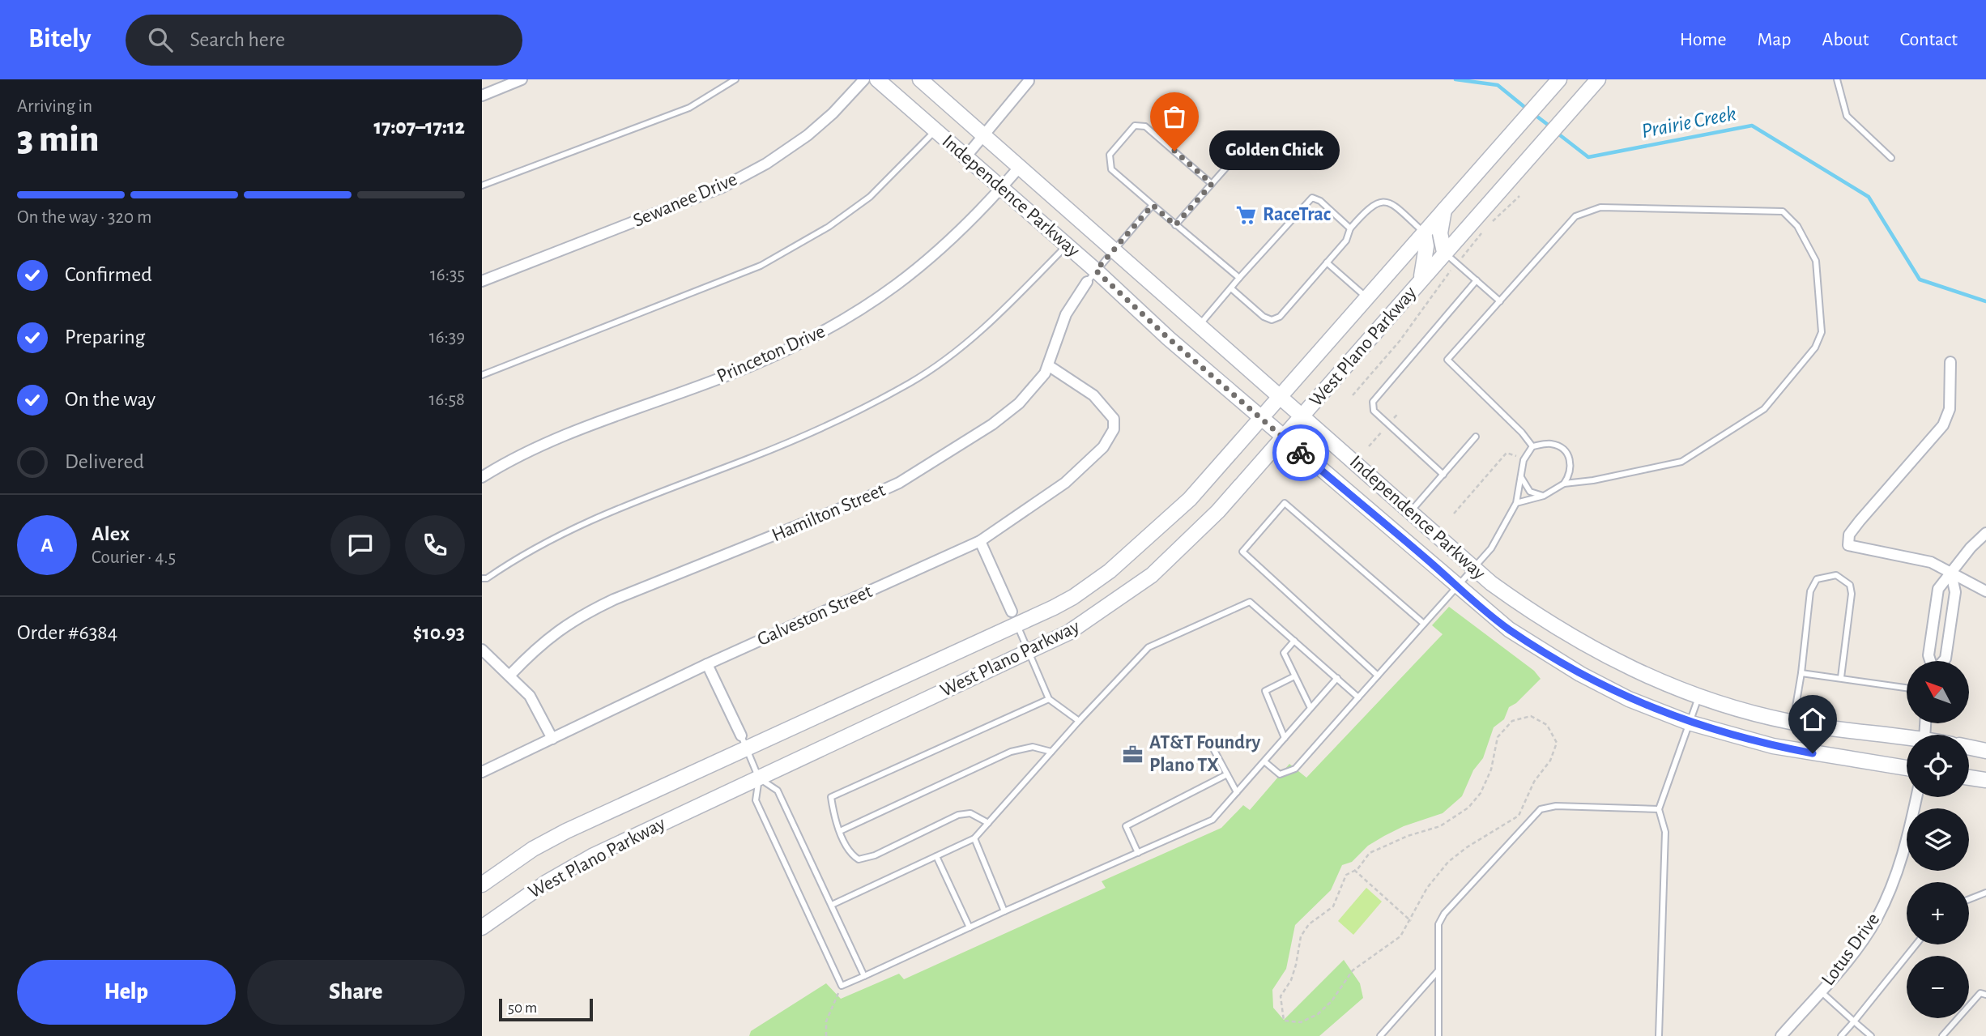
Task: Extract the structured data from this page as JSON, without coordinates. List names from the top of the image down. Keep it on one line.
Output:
{"streets":{"main road":["Independence Parkway","West Plano Parkway"],"street":["Sewanee Drive","Princeton Drive","Hamilton Street","Galveston Street","Lotus Drive"]},"crossings":[["Independence Parkway","West Plano Parkway"],["Independence Parkway","Princeton Drive"],["Hamilton Street","Galveston Street"]],"water":["Prairie Creek"],"places":{"other":["Golden Chick"],"supermarket":["RaceTrac"],"office":["AT&T Foundry Plano TX"]},"scale_bar":"50 m","north":"top left","page":{"header":"Bitely","search":"Search here","nav":["Home","Map","About","Contact"],"heading":["3 min","Arriving in","17:07–17:12"],"panel":["Alex","Courier · 4.5","Order #6384","$10.93"],"bubble":"Golden Chick","bar":"On the way · 320 m","list":[["Confirmed","16:35"],["Preparing","16:39"],["On the way","16:58"],"Delivered"],"round":"A","map_buttons":["+","−"],"buttons":["Help","Share"],"scale":"50 m"}}
